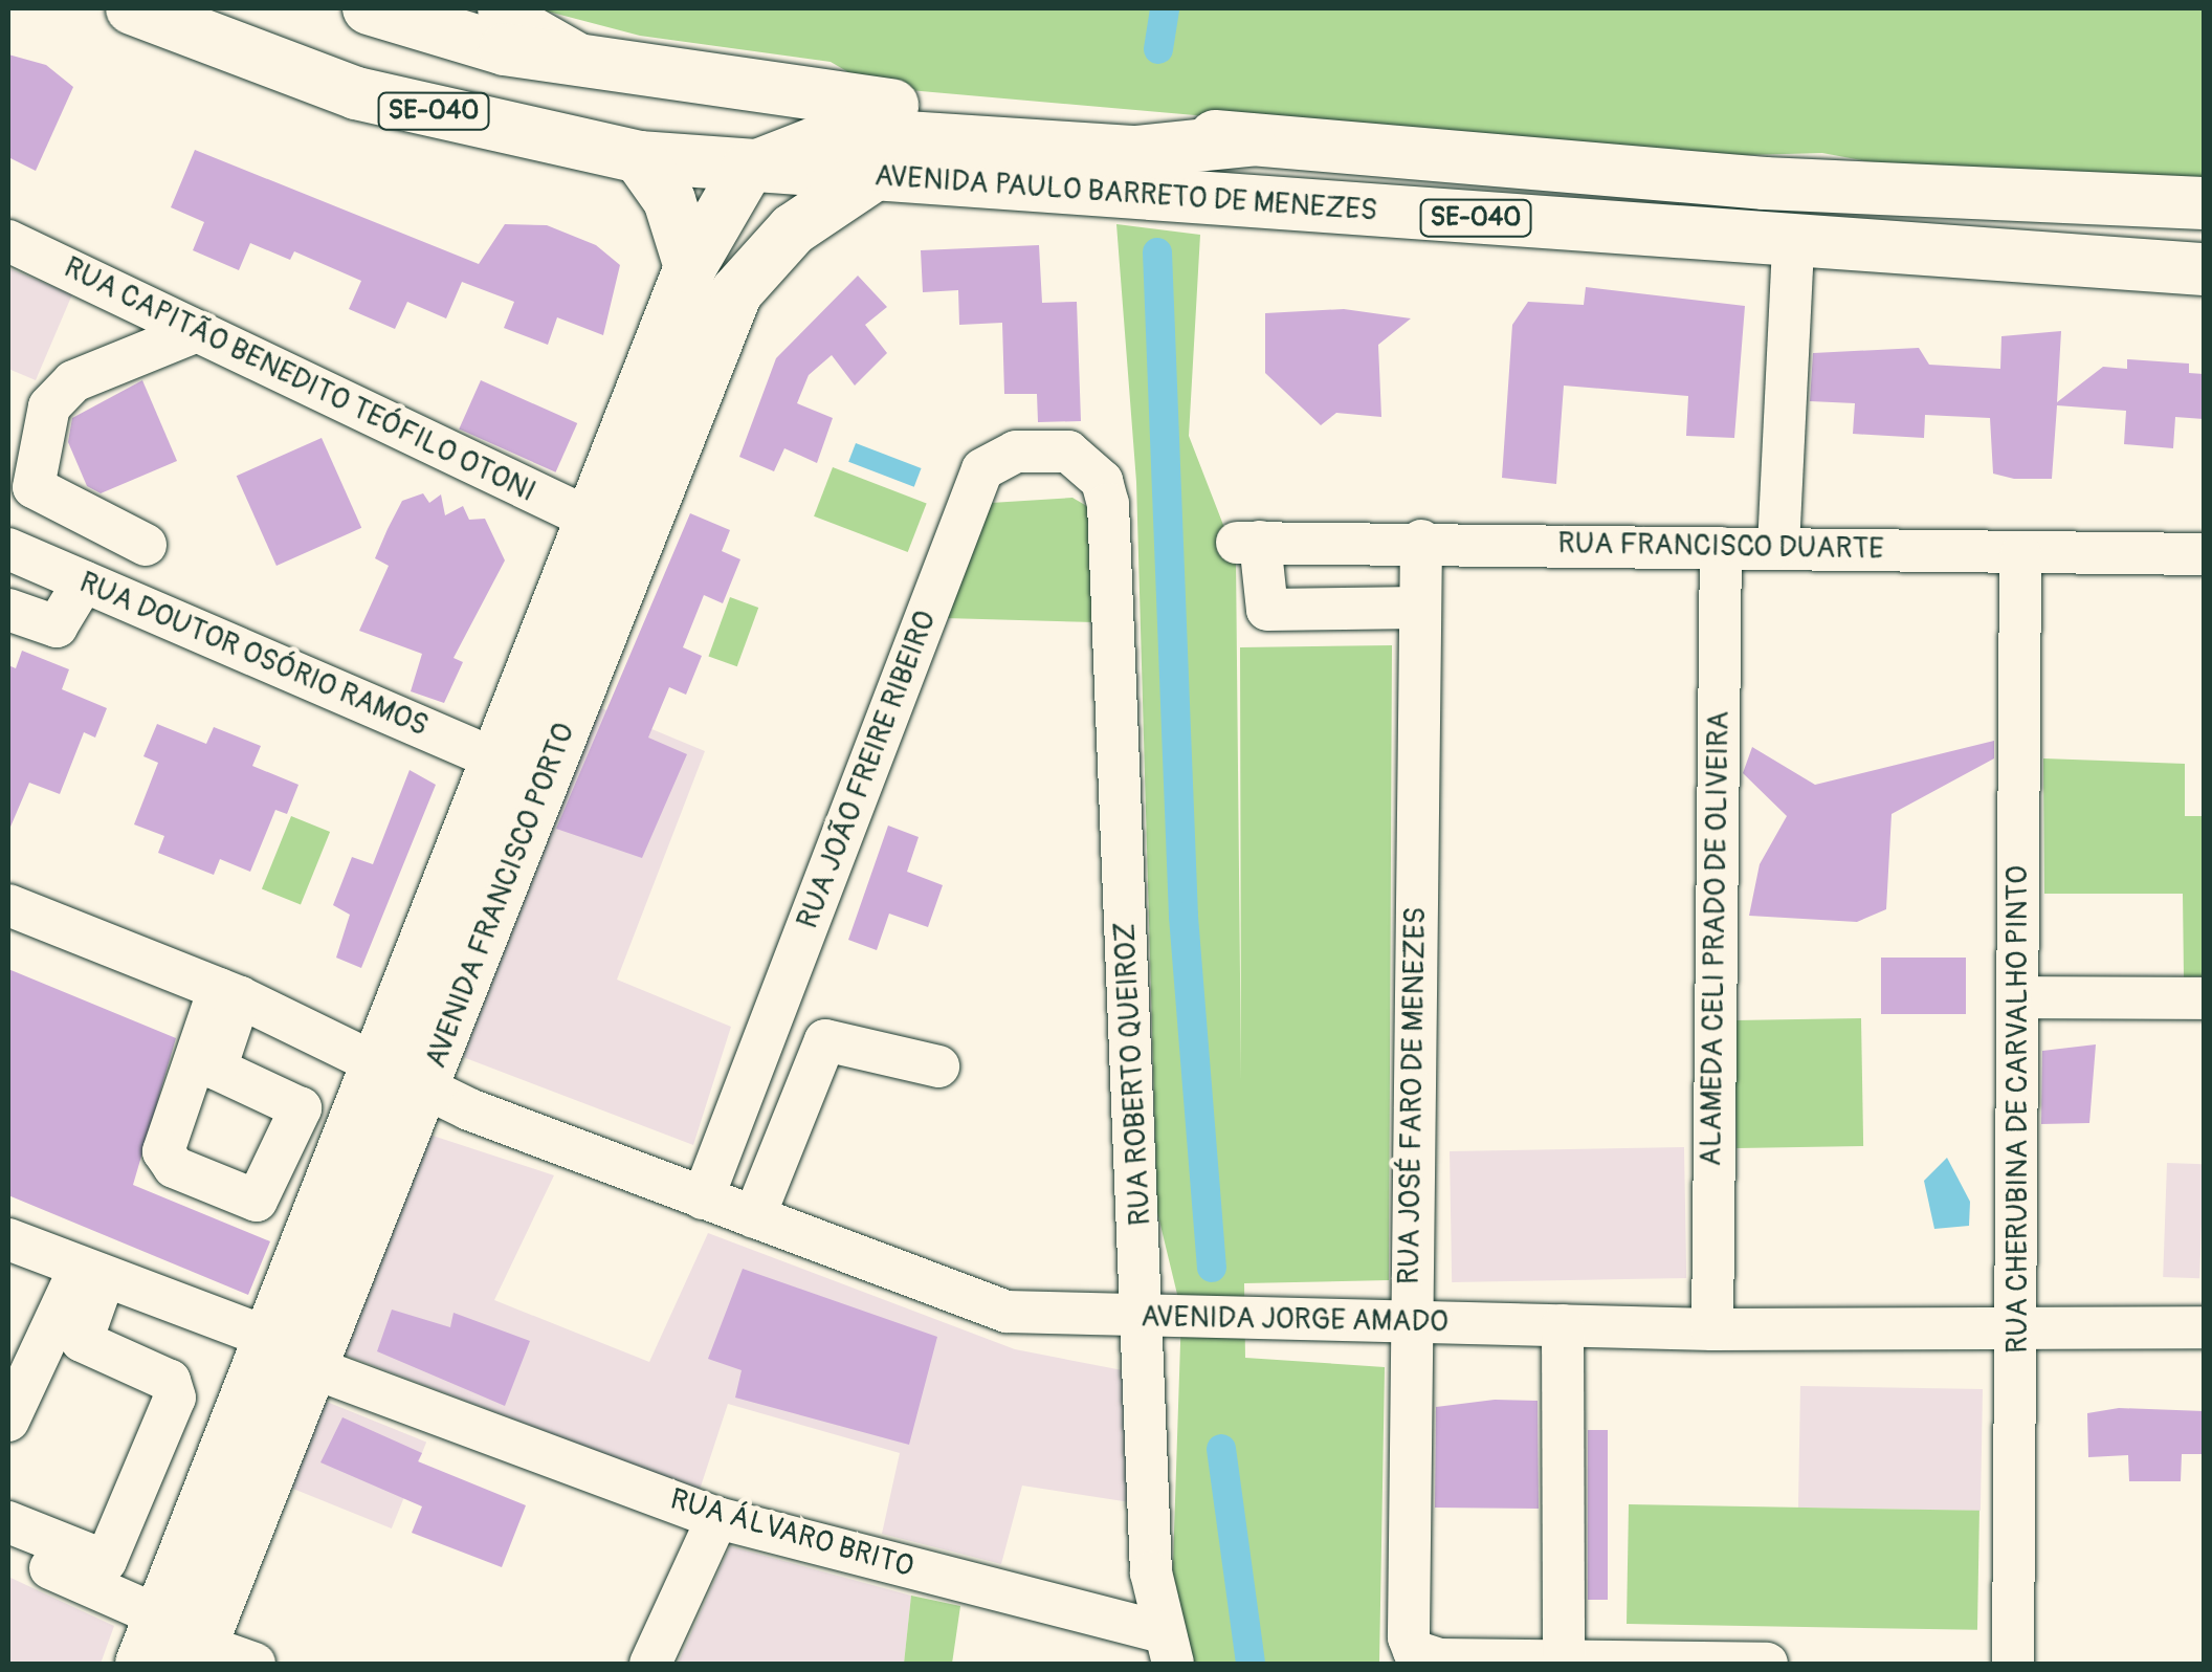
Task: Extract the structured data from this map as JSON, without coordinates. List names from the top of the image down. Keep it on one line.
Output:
{"streets":{"main road":["SE-040","AVENIDA PAULO BARRETO DE MENEZES","AVENIDA FRANCISCO PORTO"],"street":["RUA CAPITÃO BENEDITO TEÓFILO OTONI","RUA FRANCISCO DUARTE","RUA DOUTOR OSÓRIO RAMOS","RUA JOÃO FREIRE RIBEIRO","ALAMEDA CELI PRADO DE OLIVEIRA","RUA ROBERTO QUEIROZ","RUA JOSÉ FARO DE MENEZES","RUA CHERUBINA DE CARVALHO PINTO","AVENIDA JORGE AMADO","RUA ÁLVARO BRITO"]},"crossings":[["AVENIDA PAULO BARRETO DE MENEZES","AVENIDA FRANCISCO PORTO"],["RUA CAPITÃO BENEDITO TEÓFILO OTONI","AVENIDA FRANCISCO PORTO"],["RUA FRANCISCO DUARTE","ALAMEDA CELI PRADO DE OLIVEIRA"],["RUA FRANCISCO DUARTE","RUA JOSÉ FARO DE MENEZES"],["RUA FRANCISCO DUARTE","RUA CHERUBINA DE CARVALHO PINTO"],["RUA DOUTOR OSÓRIO RAMOS","AVENIDA FRANCISCO PORTO"],["RUA JOÃO FREIRE RIBEIRO","RUA ROBERTO QUEIROZ"],["RUA JOÃO FREIRE RIBEIRO","AVENIDA JORGE AMADO"],["AVENIDA FRANCISCO PORTO","AVENIDA JORGE AMADO"],["AVENIDA FRANCISCO PORTO","RUA ÁLVARO BRITO"],["ALAMEDA CELI PRADO DE OLIVEIRA","AVENIDA JORGE AMADO"],["RUA ROBERTO QUEIROZ","AVENIDA JORGE AMADO"],["RUA ROBERTO QUEIROZ","RUA ÁLVARO BRITO"],["RUA JOSÉ FARO DE MENEZES","AVENIDA JORGE AMADO"],["RUA CHERUBINA DE CARVALHO PINTO","AVENIDA JORGE AMADO"]]}
